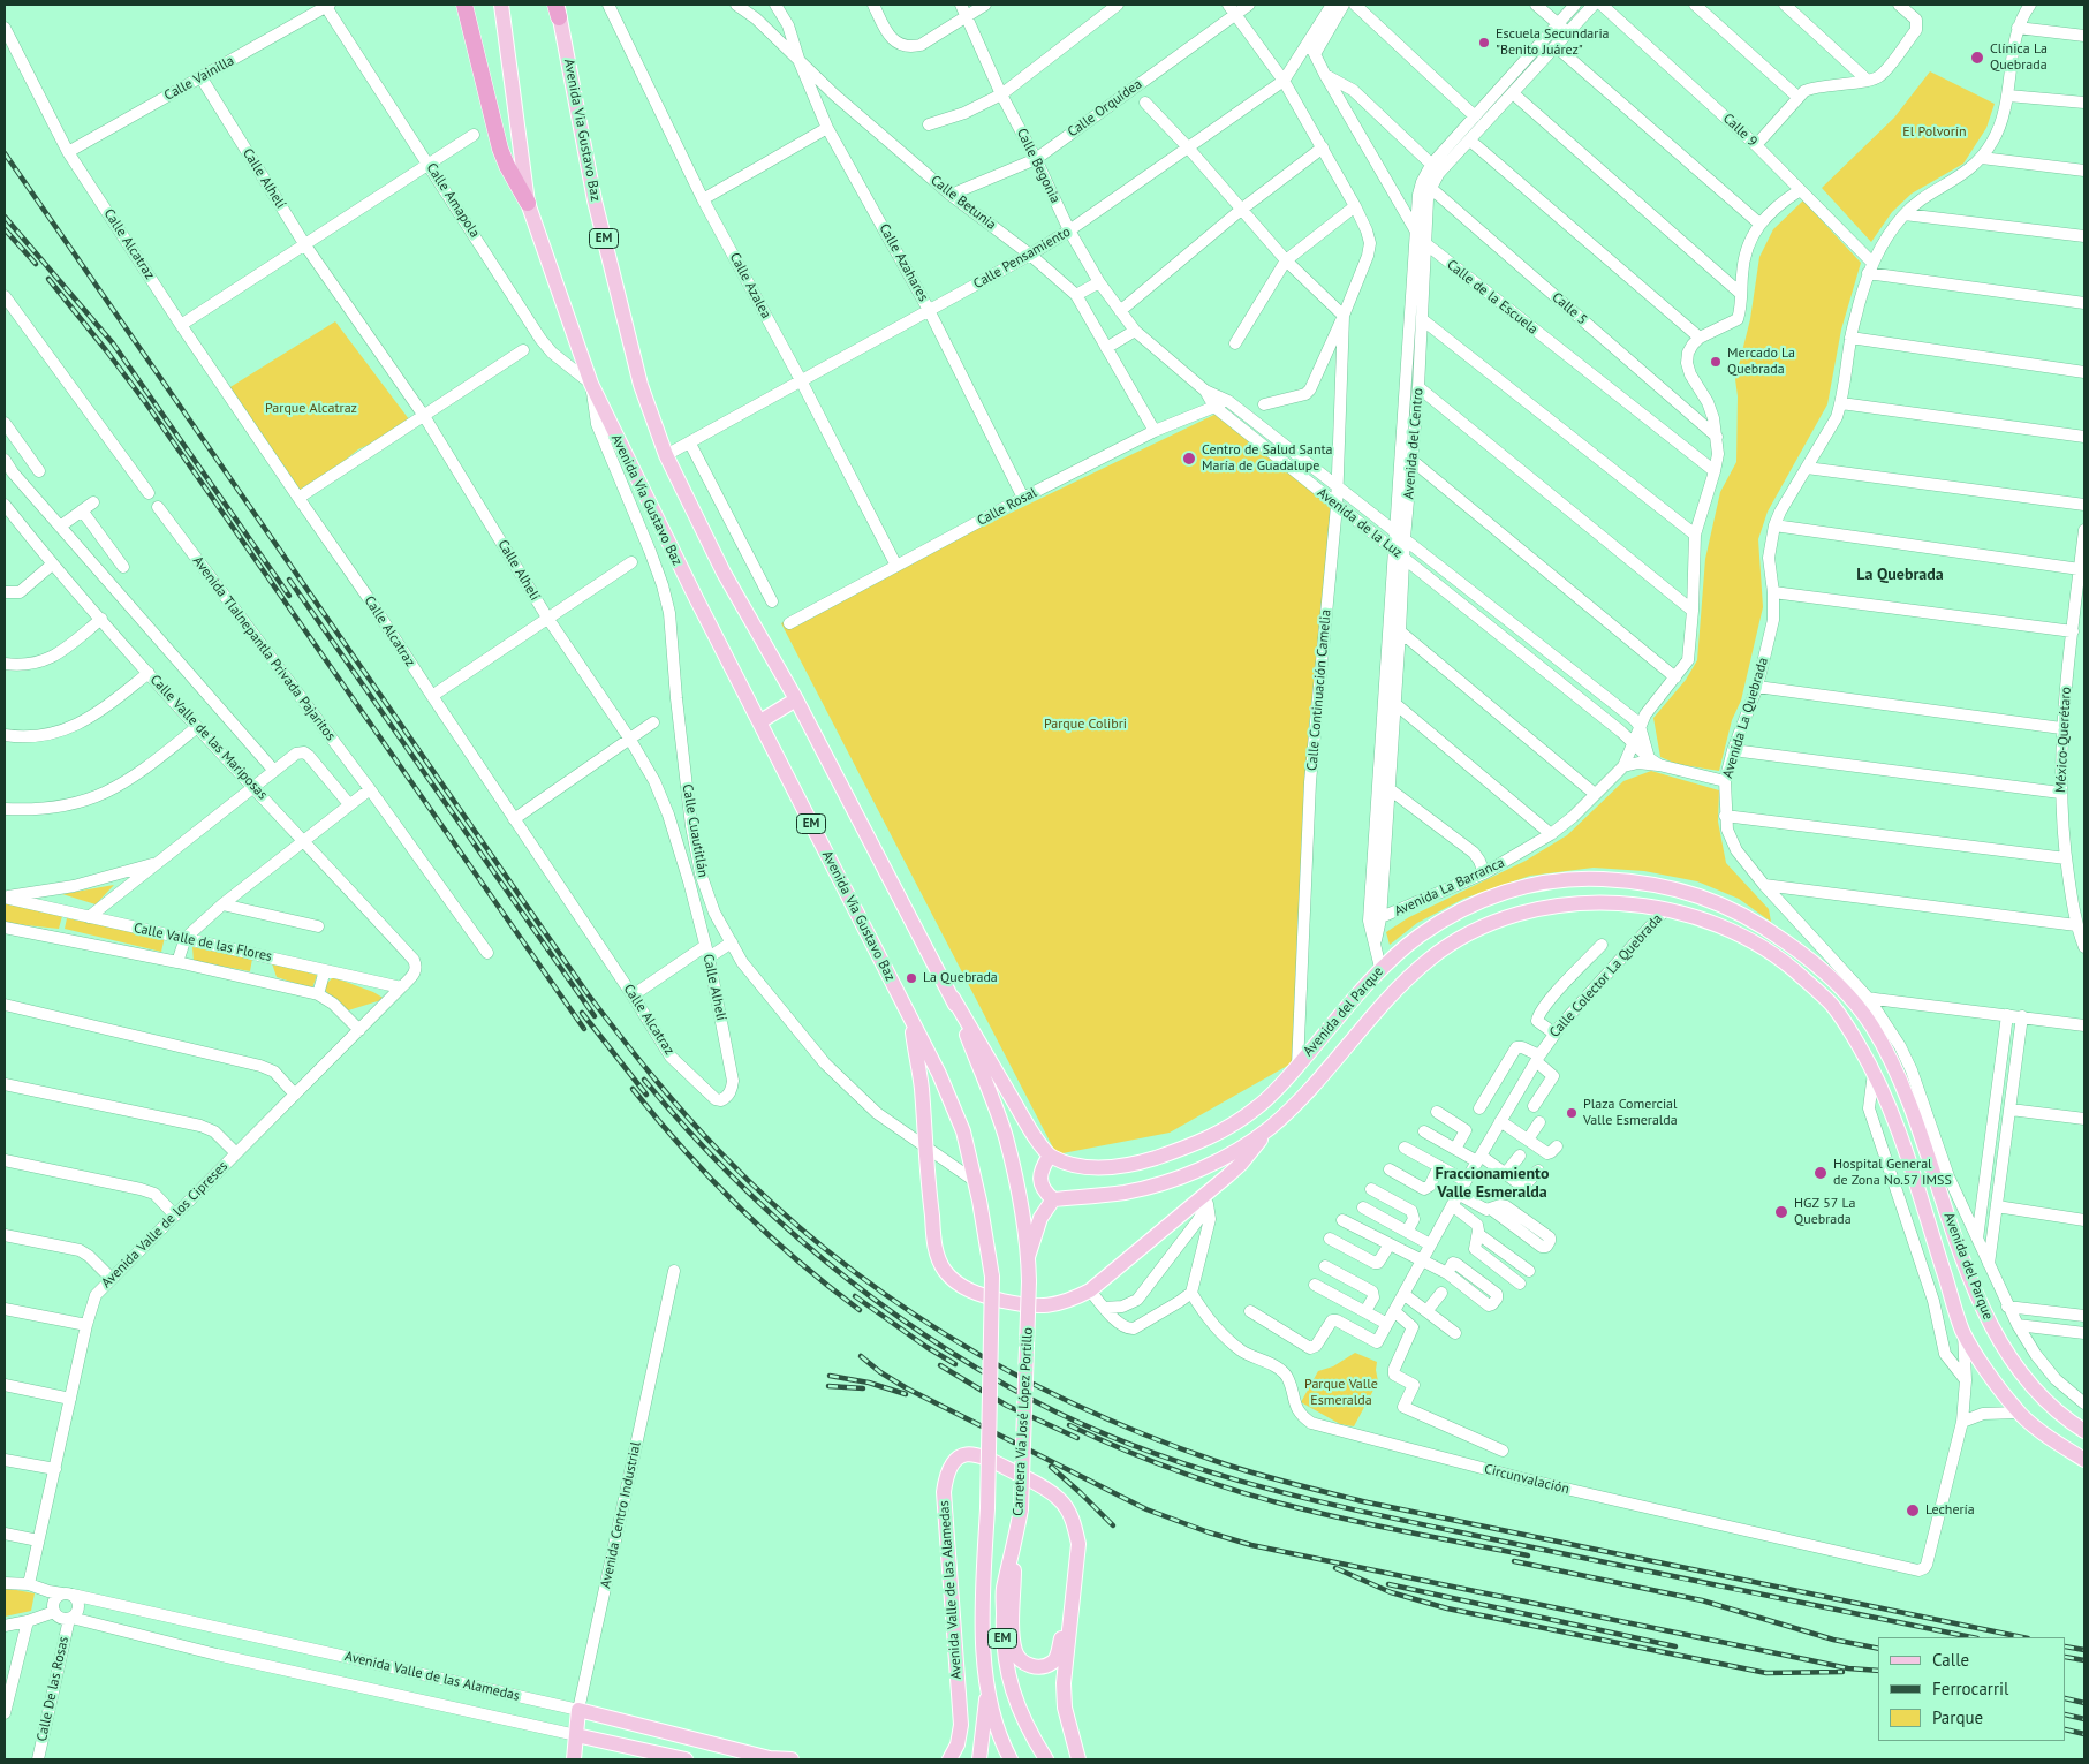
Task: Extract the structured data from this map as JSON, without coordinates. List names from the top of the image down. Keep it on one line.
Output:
{"streets":{"main road":["Avenida Via Gustavo Baz","EM","Avenida Vía Gustavo Baz","Avenida del Parque","Carretera Vía José López Portillo","Avenida Centro Industrial","Avenida Valle de las Alamedas"],"street":["Calle Vainilla","Calle Orquídea","Calle 9","Calle Begonia","Calle Alhelí","Calle Amapola","Calle Betunia","Calle Alcatraz","Calle Pensamiento","Calle Azahares","Calle Azalea","Calle de la Escuela","Calle 5","Avenida del Centro","Calle Rosal","Avenida de la Luz","Avenida Tlalnepantla Privada Pajaritos","Calle Continuación Camelia","Avenida La Quebrada","Calle Valle de las Mariposas","México-Querétaro","Calle Cuautitlán","Avenida La Barranca","Calle Valle de las Flores","Calle Colector La Quebrada","Avenida Valle de los Cipreses","Circunvalación","Calle De las Rosas"]},"crossings":[["Calle Vainilla","Calle Alhelí"],["Calle Vainilla","Calle Amapola"],["Calle Vainilla","Calle Alcatraz"],["Calle Orquídea","Calle Begonia"],["Calle Orquídea","Calle Betunia"],["Calle Orquídea","Calle Continuación Camelia"],["Avenida Via Gustavo Baz","EM"],["Avenida Via Gustavo Baz","Calle Pensamiento"],["Calle 9","Avenida La Quebrada"],["Calle Begonia","Calle Pensamiento"],["Calle Begonia","Avenida de la Luz"],["Calle Alhelí","Calle Alcatraz"],["Calle Amapola","EM"],["Calle Amapola","Avenida Vía Gustavo Baz"],["Calle Amapola","Calle Cuautitlán"],["Calle Betunia","Calle Pensamiento"],["Calle Betunia","Calle Azahares"],["Calle Betunia","Calle Rosal"],["EM","Calle Pensamiento"],["EM","Avenida Vía Gustavo Baz"],["EM","Calle Cuautitlán"],["EM","Carretera Vía José López Portillo"],["Calle Pensamiento","Calle Azahares"],["Calle Pensamiento","Calle Azalea"],["Calle Pensamiento","Calle Continuación Camelia"],["Calle Azahares","Calle Rosal"],["Calle Azalea","Calle Rosal"],["Calle de la Escuela","Avenida del Centro"],["Calle de la Escuela","Avenida La Barranca"],["Calle 5","Avenida del Centro"],["Calle 5","Avenida La Barranca"],["Avenida del Centro","Avenida de la Luz"],["Avenida del Centro","Avenida La Barranca"],["Avenida del Centro","Avenida del Parque"],["Avenida Vía Gustavo Baz","Calle Cuautitlán"],["Calle Rosal","Avenida de la Luz"],["Avenida de la Luz","Calle Continuación Camelia"],["Avenida de la Luz","Avenida La Barranca"],["Calle Continuación Camelia","Avenida del Parque"],["Avenida La Quebrada","Avenida del Parque"],["Calle Valle de las Mariposas","Avenida Valle de los Cipreses"],["Calle Valle de las Flores","Avenida Valle de los Cipreses"],["Calle Colector La Quebrada","Avenida del Parque"],["Avenida Valle de los Cipreses","Avenida Valle de las Alamedas"],["Avenida Centro Industrial","Avenida Valle de las Alamedas"],["Avenida Valle de las Alamedas","Calle De las Rosas"]],"districts":["La Quebrada","Fraccionamiento Valle Esmeralda"],"parks":["El Polvorín","Parque Alcatraz","Parque Colibri","Parque Valle Esmeralda"],"places":["Escuela Secundaria \"Benito Juárez\"","Clínica La Quebrada","Mercado La Quebrada","Centro de Salud Santa María de Guadalupe","La Quebrada","Plaza Comercial Valle Esmeralda","Hospital General de Zona No.57 IMSS","HGZ 57 La Quebrada","Lechería"],"legend":["Calle","Ferrocarril","Parque"]}
